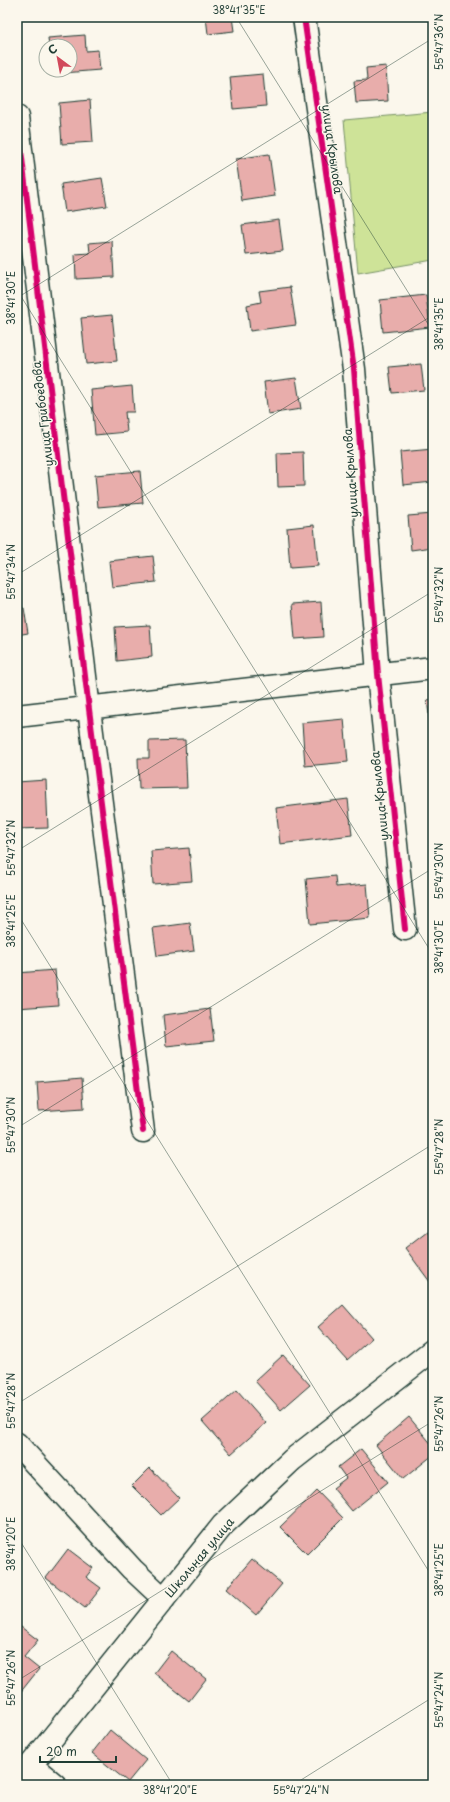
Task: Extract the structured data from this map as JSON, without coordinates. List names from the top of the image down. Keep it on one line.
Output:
{"streets":{"street":["улица Крылова","улица Грибоедова","Школьная улица"]},"scale_bar":"20 m","north":"top left","coordinates":["38°41'35\"E","55°47'36\"N","38°41'30\"E","55°47'34\"N","55°47'32\"N","55°47'30\"N","38°41'25\"E","55°47'28\"N","55°47'26\"N","38°41'20\"E","55°47'24\"N"]}
